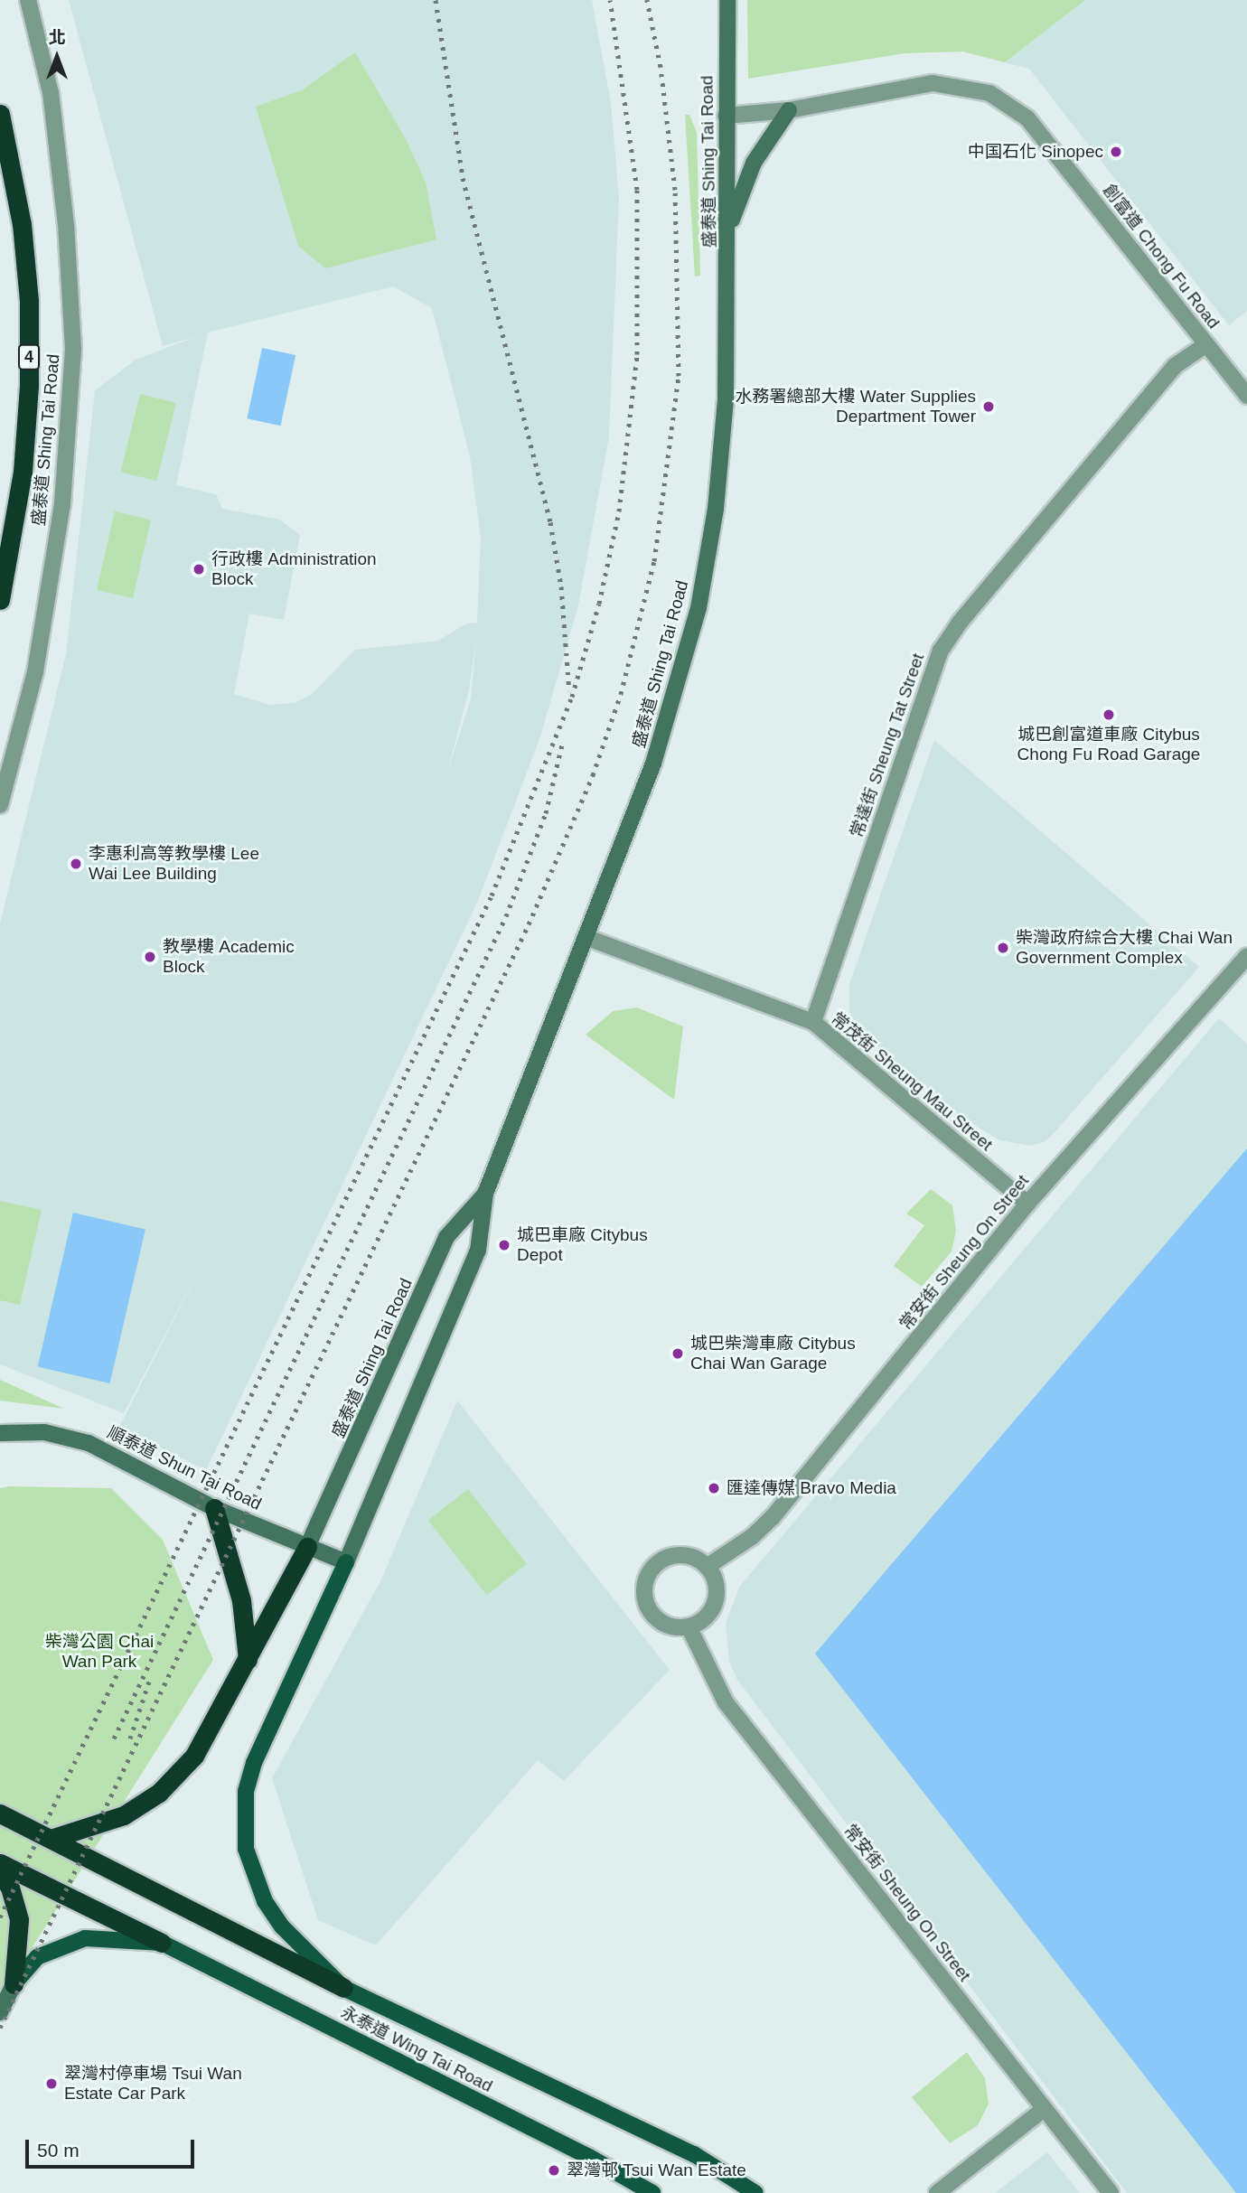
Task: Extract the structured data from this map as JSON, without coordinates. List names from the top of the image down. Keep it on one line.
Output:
{"streets":{"highway":["4"],"main road":["永泰道 Wing Tai Road"],"street":["盛泰道 Shing Tai Road","創富道 Chong Fu Road","常達街 Sheung Tat Street","常茂街 Sheung Mau Street","常安街 Sheung On Street","順泰道 Shun Tai Road"]},"crossings":[["盛泰道 Shing Tai Road","創富道 Chong Fu Road"],["盛泰道 Shing Tai Road","常茂街 Sheung Mau Street"],["盛泰道 Shing Tai Road","順泰道 Shun Tai Road"],["盛泰道 Shing Tai Road","永泰道 Wing Tai Road"],["創富道 Chong Fu Road","常達街 Sheung Tat Street"],["常達街 Sheung Tat Street","常茂街 Sheung Mau Street"],["常茂街 Sheung Mau Street","常安街 Sheung On Street"],["順泰道 Shun Tai Road","永泰道 Wing Tai Road"]],"parks":["柴灣公園 Chai Wan Park"],"places":["中国石化 Sinopec","水務署總部大樓 Water Supplies Department Tower","行政樓 Administration Block","城巴創富道車廠 Citybus Chong Fu Road Garage","李惠利高等教學樓 Lee Wai Lee Building","柴灣政府綜合大樓 Chai Wan Government Complex","教學樓 Academic Block","城巴車廠 Citybus Depot","城巴柴灣車廠 Citybus Chai Wan Garage","匯達傳媒 Bravo Media","翠灣村停車場 Tsui Wan Estate Car Park","翠灣邨 Tsui Wan Estate"],"scale_bar":"50 m","north":"top"}
